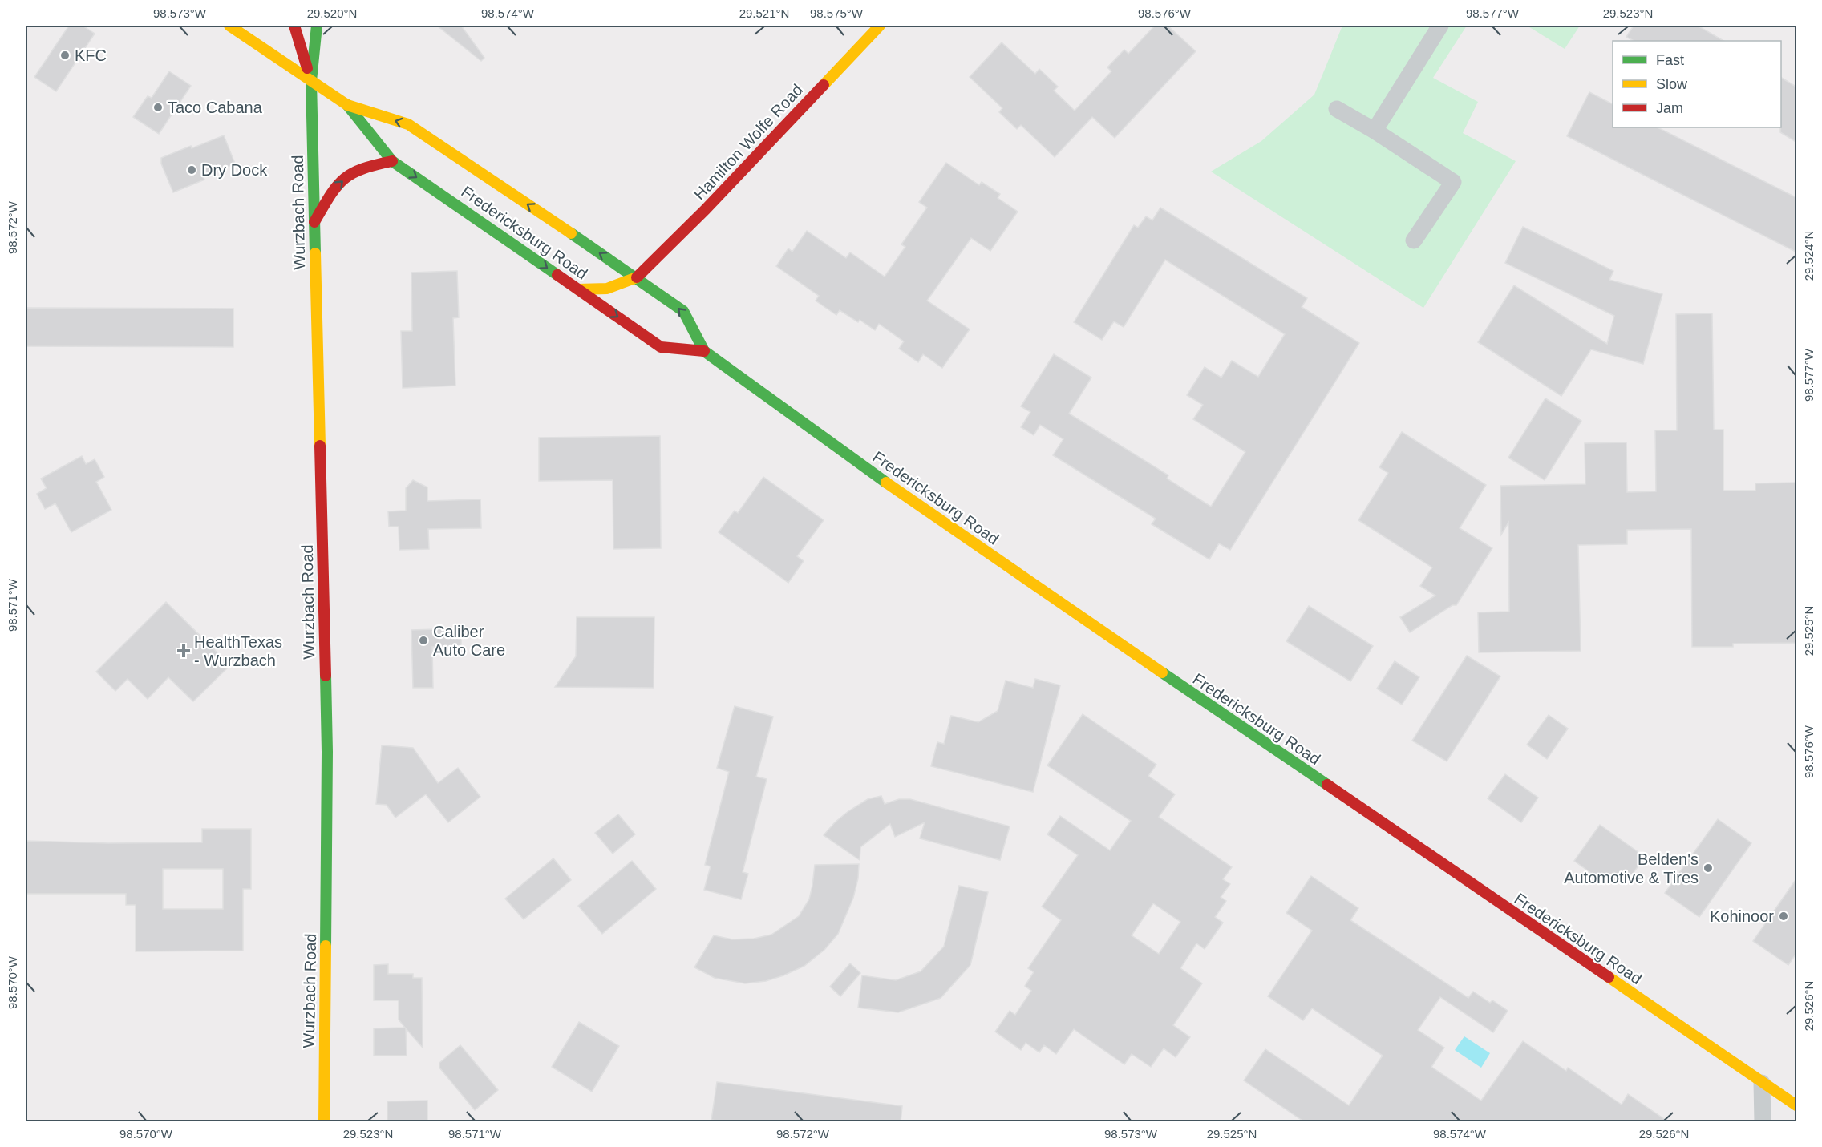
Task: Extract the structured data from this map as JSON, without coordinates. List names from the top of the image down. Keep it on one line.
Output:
{"streets":{"main road":["Hamilton Wolfe Road","Wurzbach Road","Fredericksburg Road"]},"crossings":[["Hamilton Wolfe Road","Fredericksburg Road"],["Wurzbach Road","Fredericksburg Road"]],"places":{"other":["KFC","Taco Cabana","Dry Dock","Caliber Auto Care","Belden's Automotive & Tires","Kohinoor"],"health":["HealthTexas - Wurzbach"]},"legend":["Fast","Slow","Jam"],"coordinates":["98.573°W","29.520°N","98.574°W","29.521°N","98.575°W","98.576°W","98.577°W","29.523°N","98.572°W","29.524°N","98.571°W","29.525°N","98.570°W","29.526°N"]}
